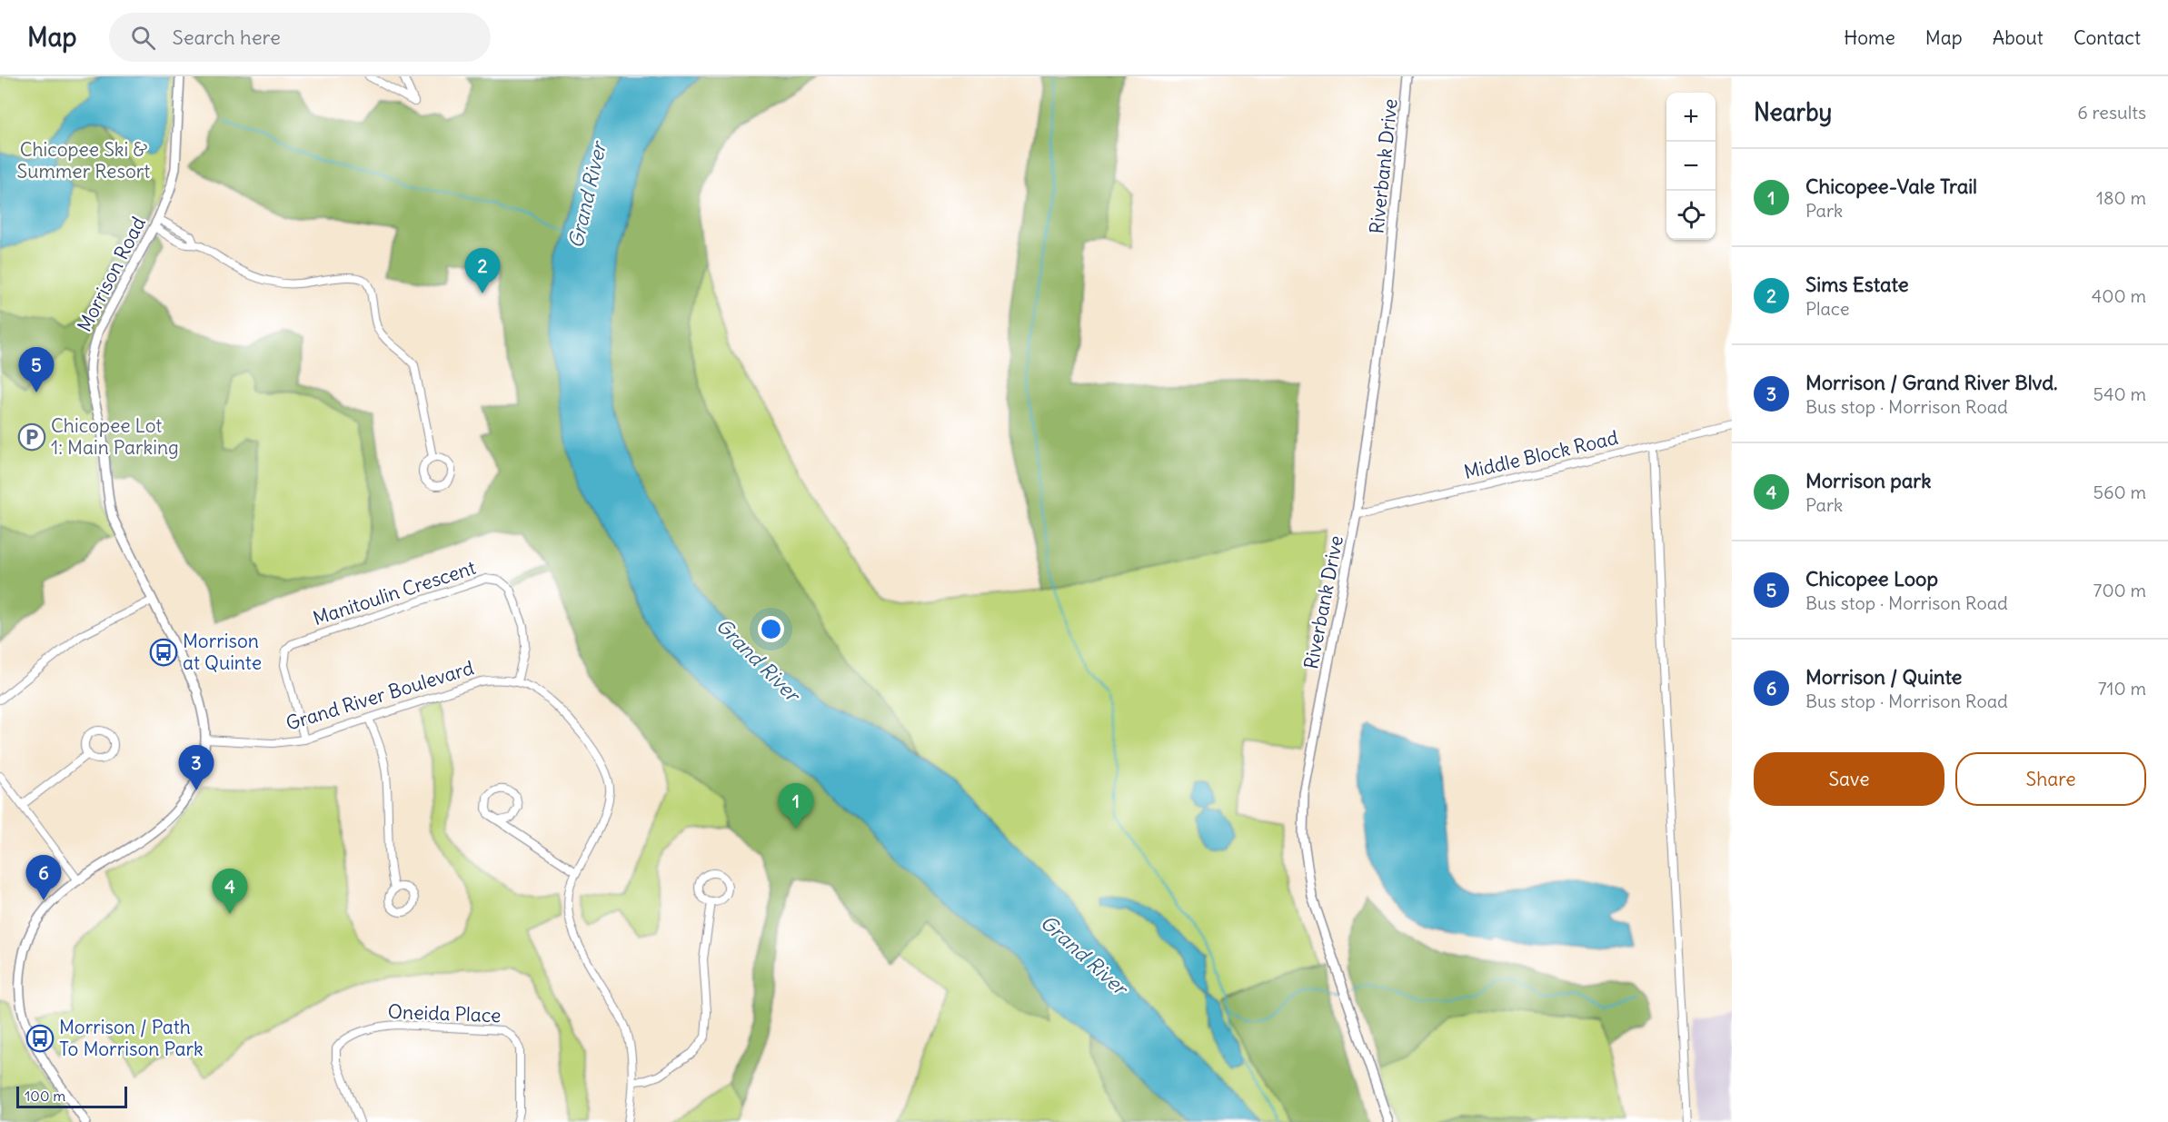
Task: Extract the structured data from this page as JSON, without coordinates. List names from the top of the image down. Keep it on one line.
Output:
{"streets":{"street":["Riverbank Drive","Morrison Road","Middle Block Road","Manitoulin Crescent","Grand River Boulevard","Oneida Place"]},"crossings":[["Riverbank Drive","Middle Block Road"],["Morrison Road","Grand River Boulevard"],["Manitoulin Crescent","Grand River Boulevard"]],"water":["Grand River"],"parks":["Chicopee Ski & Summer Resort"],"places":{"parking":["Chicopee Lot 1: Main Parking"],"bus stop":["Morrison at Quinte","Morrison / Path To Morrison Park"]},"scale_bar":"100 m","page":{"header":"Map","search":"Search here","nav":["Home","Map","About","Contact"],"heading":["Nearby","6 results"],"map_buttons":["+","−"],"list":[{"mark":"1","name":"Chicopee-Vale Trail","note":"Park","value":"180 m"},{"mark":"2","name":"Sims Estate","note":"Place","value":"400 m"},{"mark":"3","name":"Morrison / Grand River Blvd.","note":"Bus stop · Morrison Road","value":"540 m"},{"mark":"4","name":"Morrison park","note":"Park","value":"560 m"},{"mark":"5","name":"Chicopee Loop","note":"Bus stop · Morrison Road","value":"700 m"},{"mark":"6","name":"Morrison / Quinte","note":"Bus stop · Morrison Road","value":"710 m"}],"pins":["2","5","3","1","6","4"],"buttons":["Save","Share"],"scale":"100 m"}}
